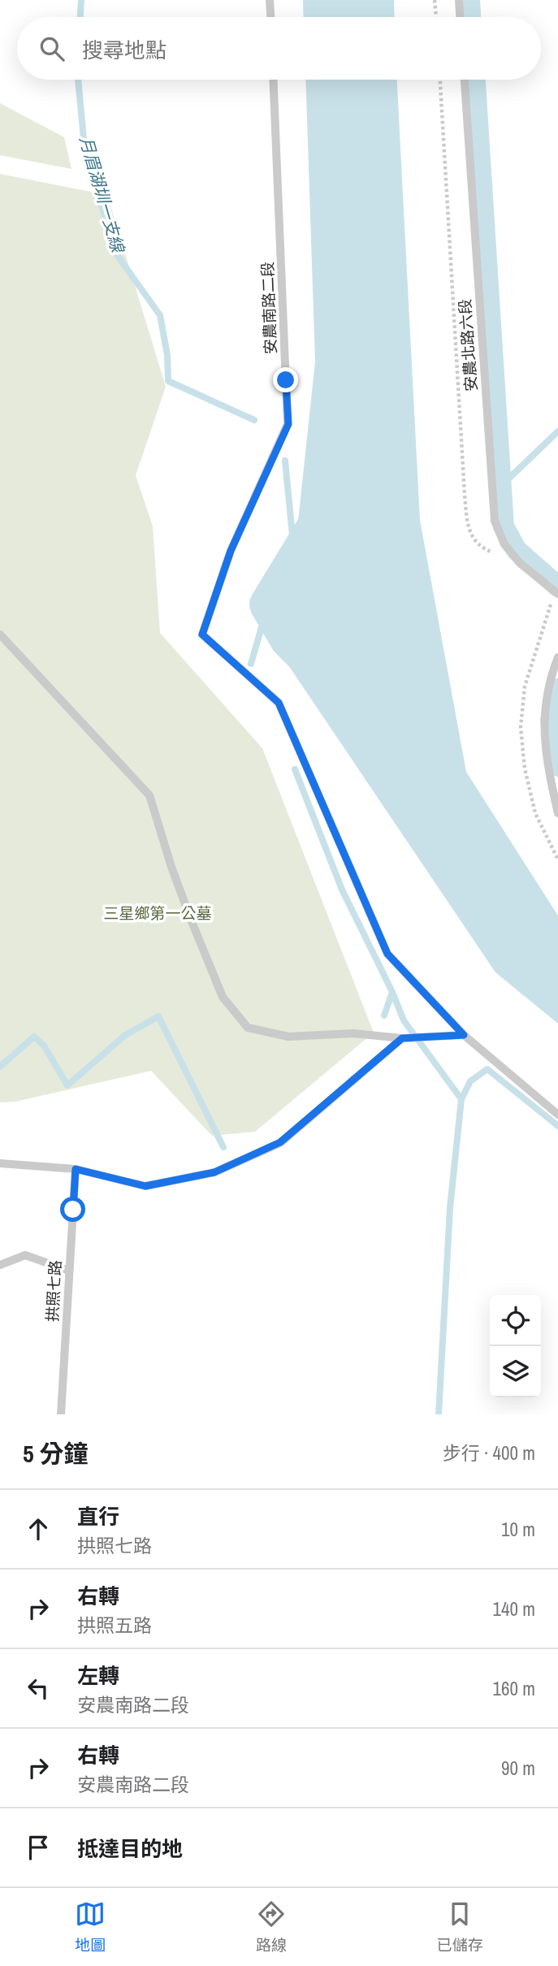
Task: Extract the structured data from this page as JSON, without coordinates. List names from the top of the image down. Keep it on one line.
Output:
{"streets":{"lane":["安農南路二段","安農北路六段","拱照七路"]},"water":["月眉湖圳一支線"],"parks":["三星鄉第一公墓"],"page":{"search":"搜尋地點","heading":["5 分鐘","步行 · 400 m"],"list":[["直行","拱照七路","10 m"],["右轉","拱照五路","140 m"],["左轉","安農南路二段","160 m"],["右轉","安農南路二段","90 m"],"抵達目的地"],"nav":["地圖","路線","已儲存"]}}
